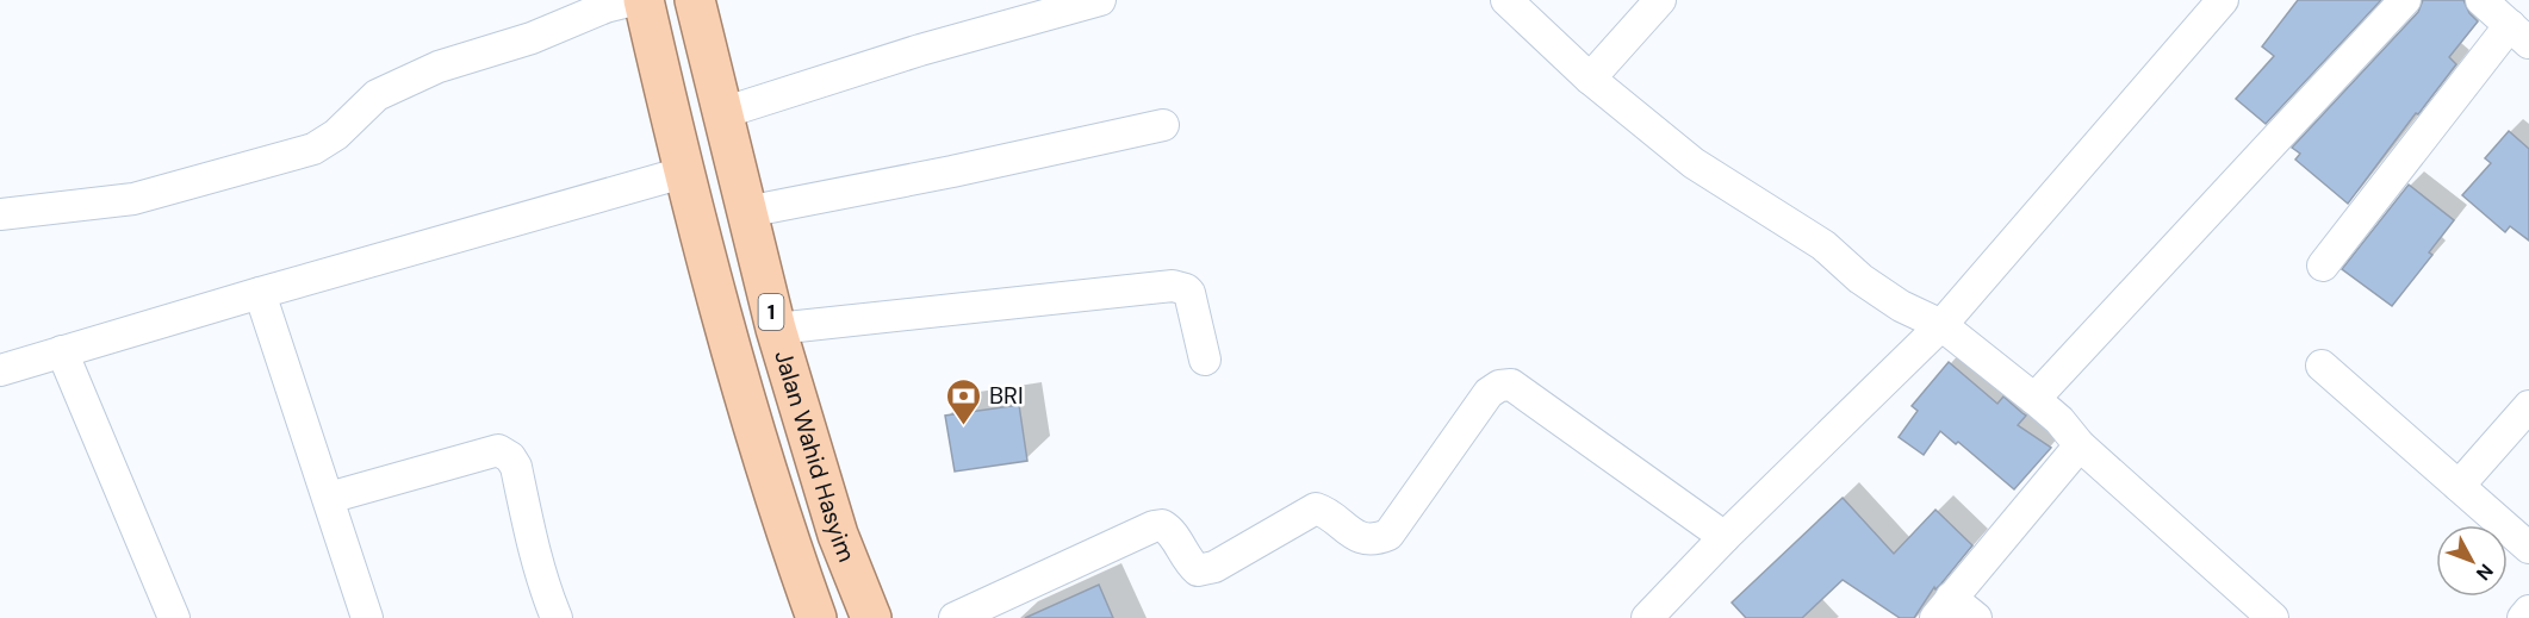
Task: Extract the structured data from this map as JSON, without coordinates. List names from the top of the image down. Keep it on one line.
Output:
{"streets":{"highway":["1","Jalan Wahid Hasyim"]},"places":{"bank":["BRI"]},"north":"bottom right"}
